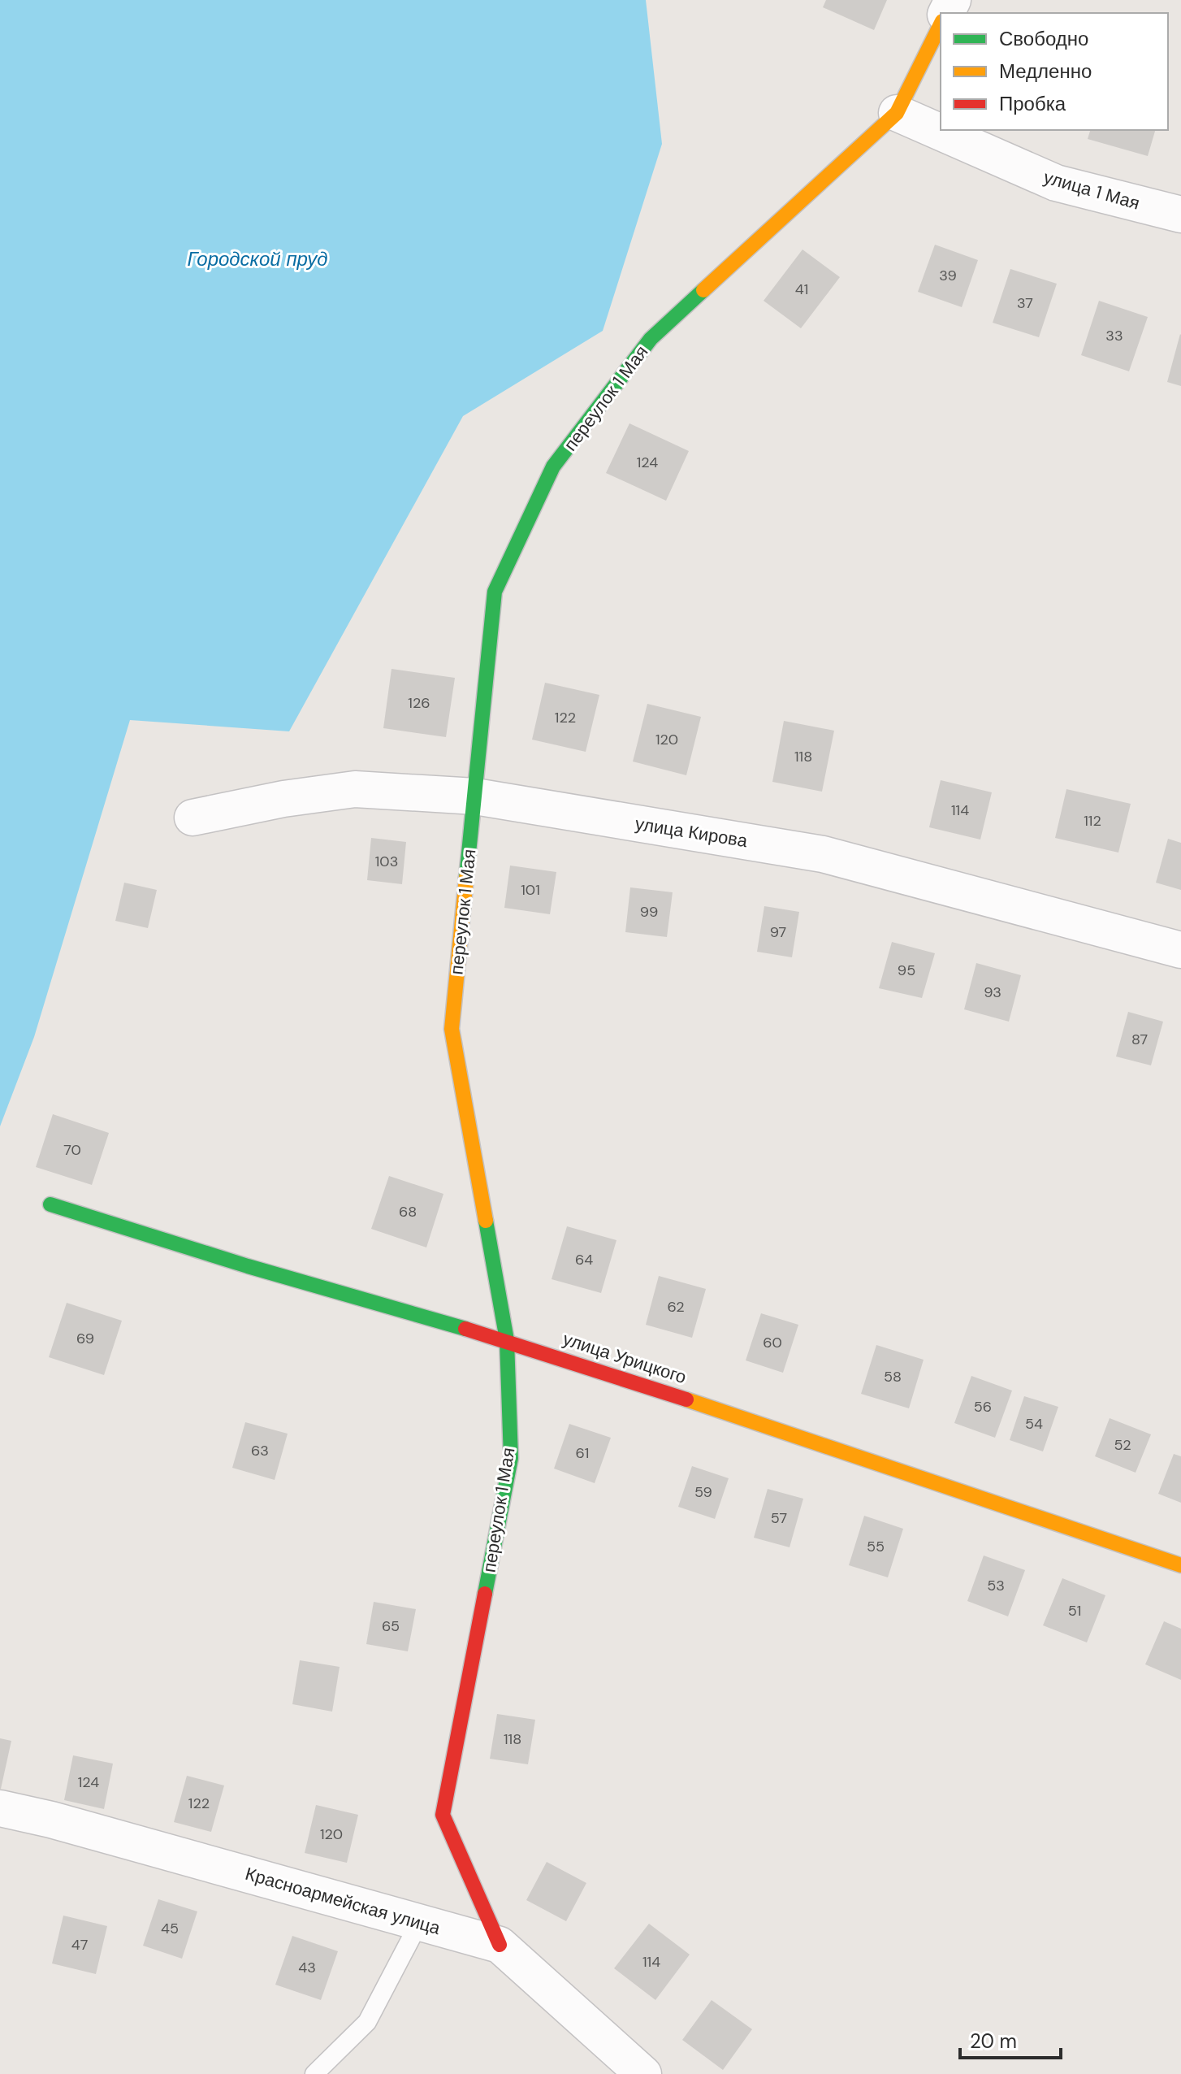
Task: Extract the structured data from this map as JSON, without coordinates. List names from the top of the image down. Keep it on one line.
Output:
{"streets":{"street":["улица 1 Мая","переулок 1 Мая","улица Кирова","улица Урицкого","Красноармейская улица"]},"crossings":[["улица 1 Мая","переулок 1 Мая"],["переулок 1 Мая","улица Кирова"],["переулок 1 Мая","улица Урицкого"],["переулок 1 Мая","Красноармейская улица"]],"water":["Городской пруд"],"house_numbers":["39","41","37","33","124","126","122","120","118","114","112","103","101","99","97","95","93","87","70","68","64","62","69","60","58","56","54","52","63","61","59","57","55","53","51","65","118","124","122","120","45","47","114","43"],"legend":["Свободно","Медленно","Пробка"],"scale_bar":"20 m"}
